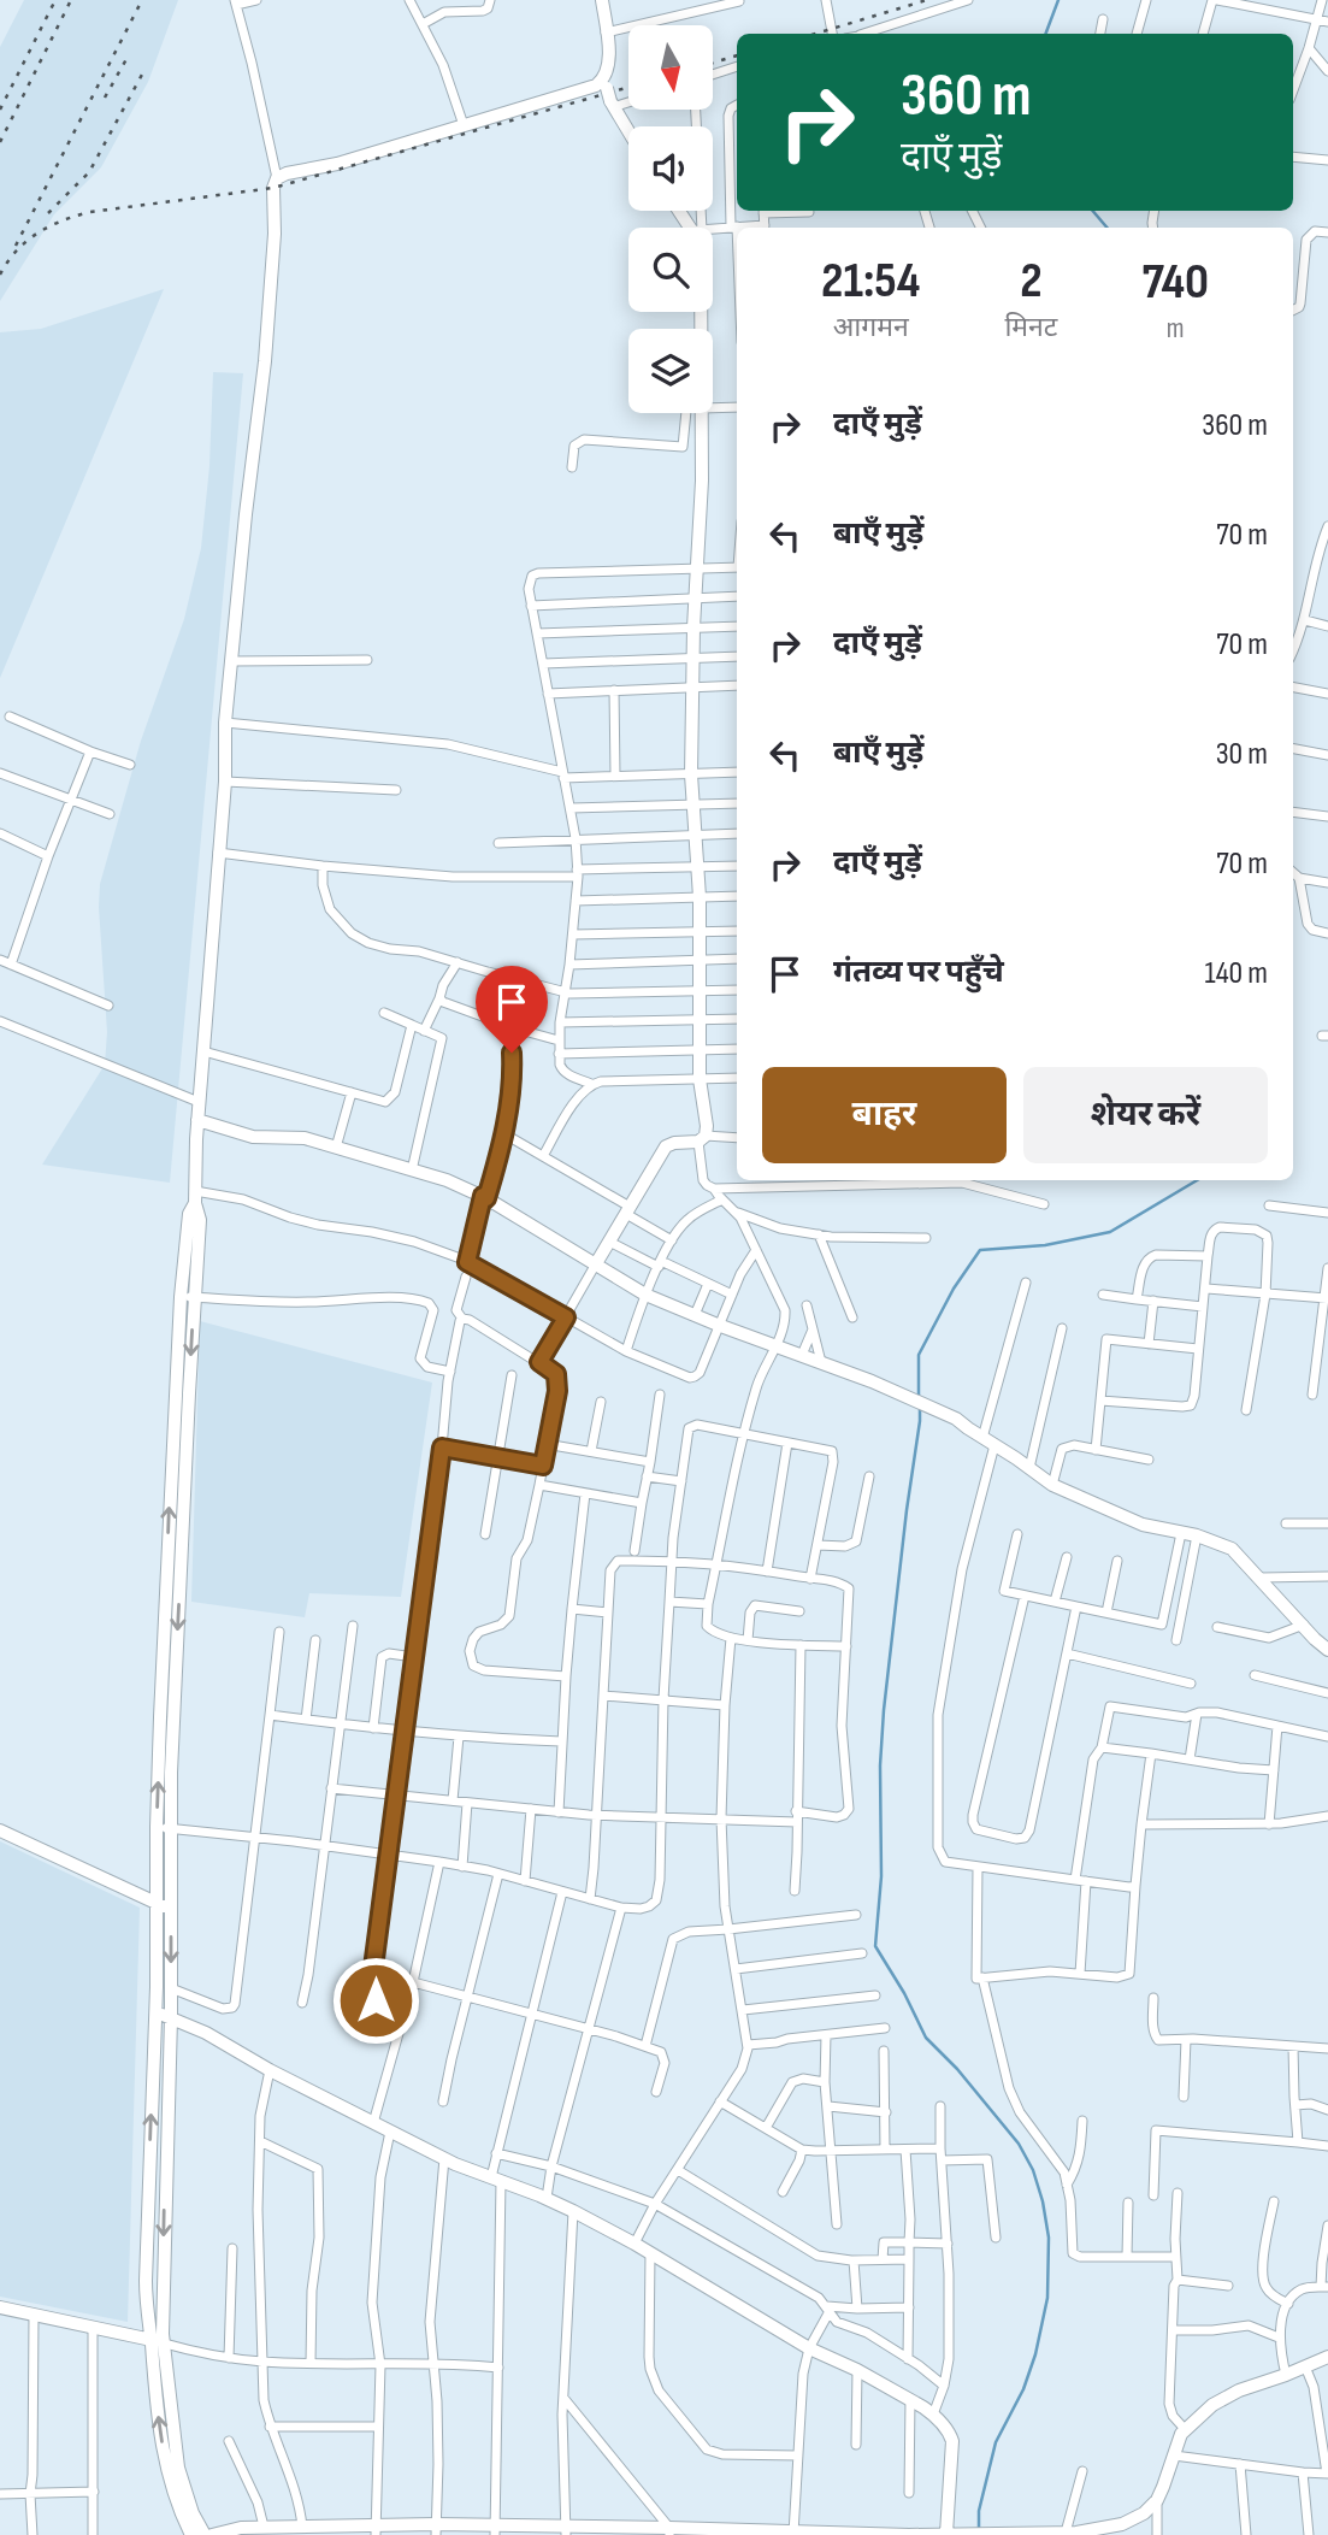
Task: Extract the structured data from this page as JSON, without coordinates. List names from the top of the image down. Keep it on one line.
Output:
{"north":"bottom","page":{"turn":["360 m","दाएँ मुड़ें"],"eta":["21:54","आगमन","2","मिनट","740","m"],"list":[{"name":"दाएँ मुड़ें","value":"360 m"},{"name":"बाएँ मुड़ें","value":"70 m"},{"name":"दाएँ मुड़ें","value":"70 m"},{"name":"बाएँ मुड़ें","value":"30 m"},{"name":"दाएँ मुड़ें","value":"70 m"},{"name":"गंतव्य पर पहुँचे","value":"140 m"}],"buttons":["बाहर","शेयर करें"]}}
